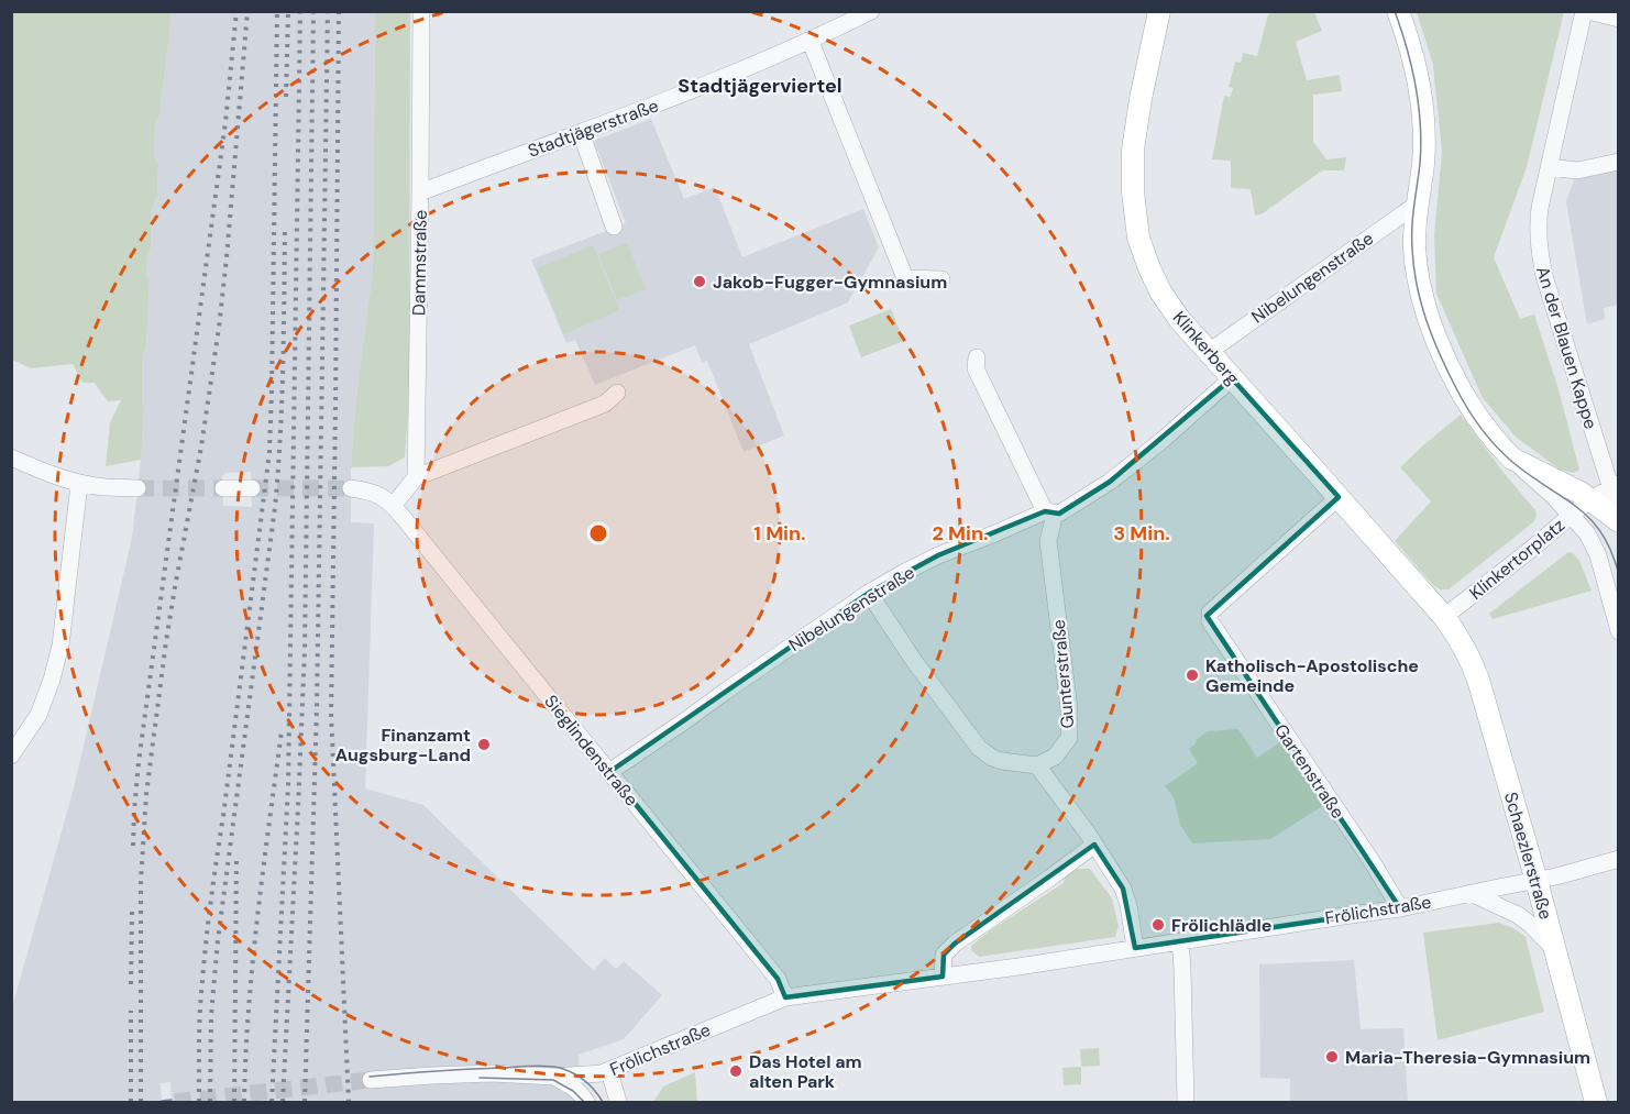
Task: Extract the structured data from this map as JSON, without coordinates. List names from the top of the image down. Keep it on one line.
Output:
{"streets":{"main road":["Klinkerberg","Schaezlerstraße"],"street":["Stadtjägerstraße","Dammstraße","Nibelungenstraße","An der Blauen Kappe","Klinkertorplatz","Gunterstraße","Sieglindenstraße","Gartenstraße","Frölichstraße"]},"crossings":[["Stadtjägerstraße","Dammstraße"],["Nibelungenstraße","Klinkerberg"],["Nibelungenstraße","Gunterstraße"],["Nibelungenstraße","Sieglindenstraße"],["Klinkerberg","Klinkertorplatz"],["Klinkerberg","Gartenstraße"],["Klinkerberg","Schaezlerstraße"],["An der Blauen Kappe","Klinkertorplatz"],["Klinkertorplatz","Schaezlerstraße"],["Sieglindenstraße","Frölichstraße"],["Gartenstraße","Frölichstraße"],["Schaezlerstraße","Frölichstraße"]],"districts":["Stadtjägerviertel"],"places":["Jakob-Fugger-Gymnasium","Katholisch-Apostolische Gemeinde","Finanzamt Augsburg-Land","Frölichlädle","Maria-Theresia-Gymnasium","Das Hotel am alten Park"],"rings":["1 Min.","2 Min.","3 Min."]}
